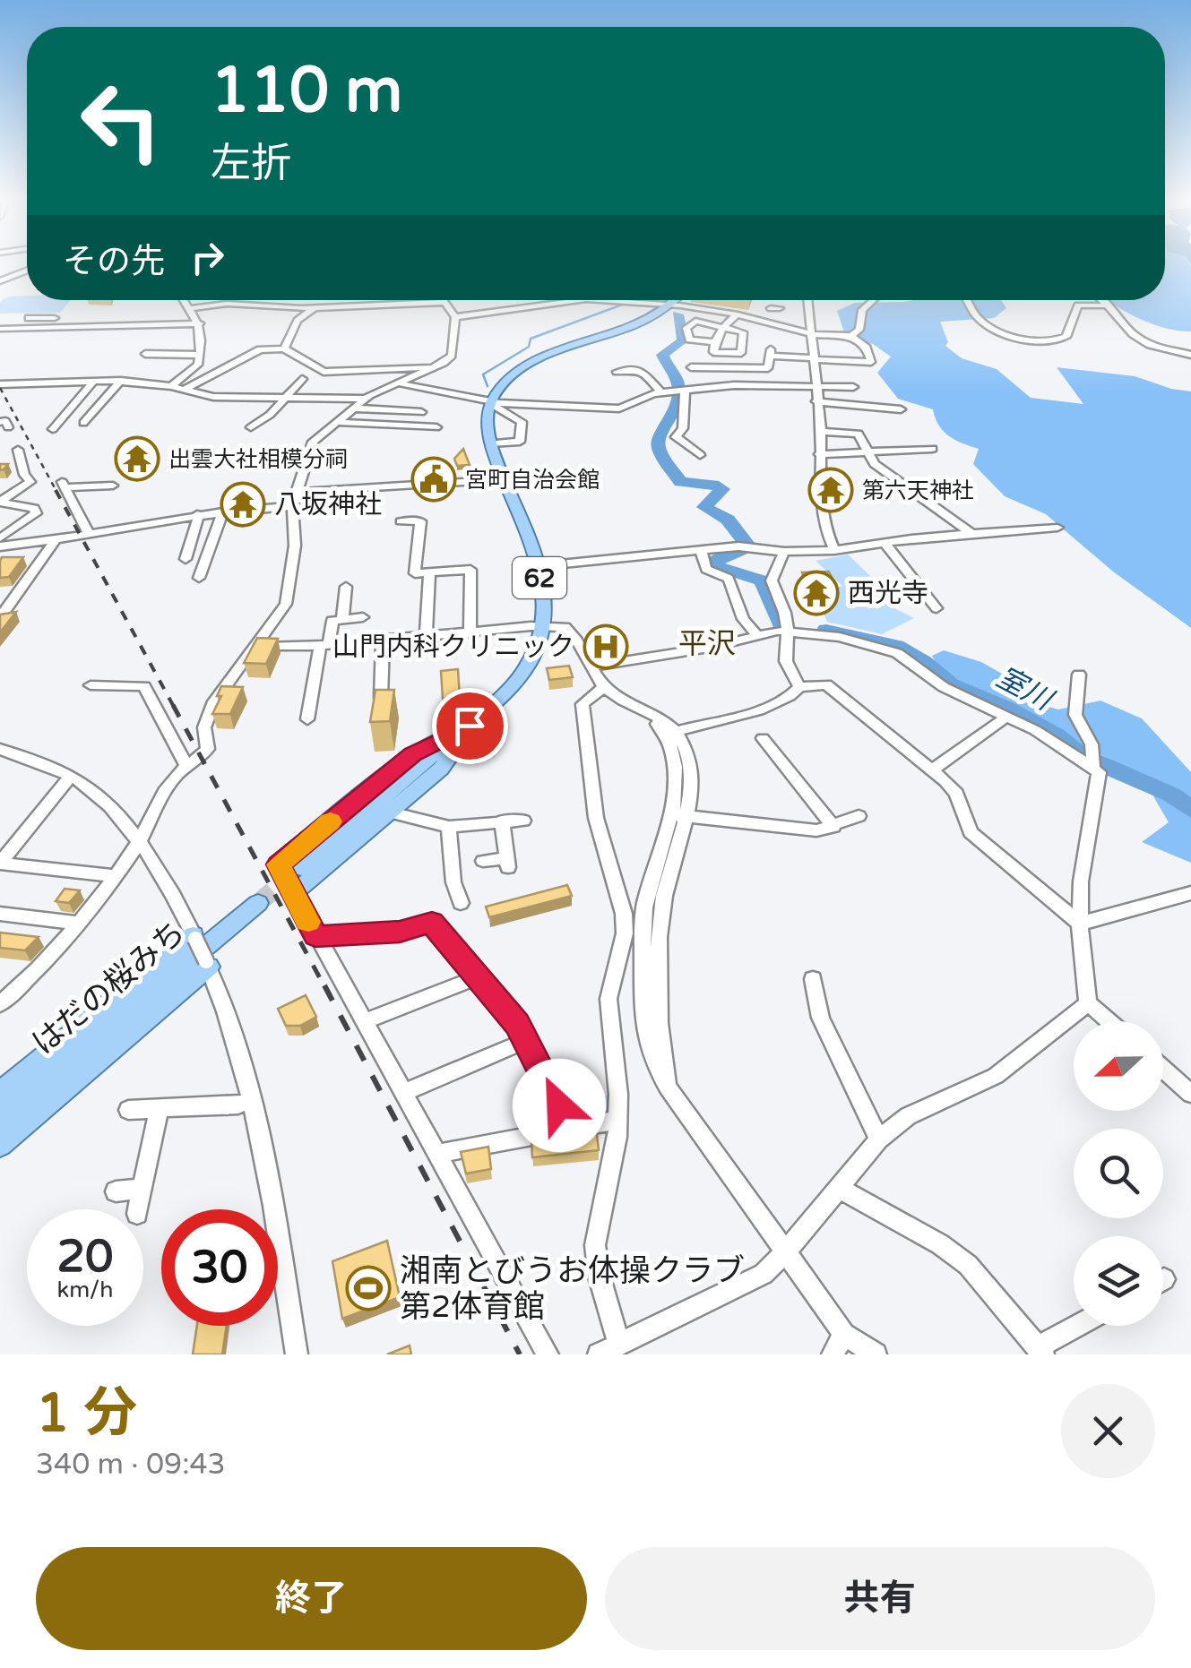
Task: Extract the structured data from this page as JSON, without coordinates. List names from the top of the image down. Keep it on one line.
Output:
{"streets":{"main road":["62","はだの桜みち"]},"districts":["平沢"],"water":["室川"],"places":{"temple":["出雲大社相模分祠","第六天神社","八坂神社","西光寺"],"public building":["宮町自治会館"],"hospital":["山門内科クリニック"],"sports":["湘南とびうお体操クラブ 第2体育館"]},"north":"left","page":{"turn":["110 m","左折"],"then":"その先","speed":"20 km/h","limit":"30","heading":["1 分","340 m · 09:43"],"buttons":["終了","共有"]}}
